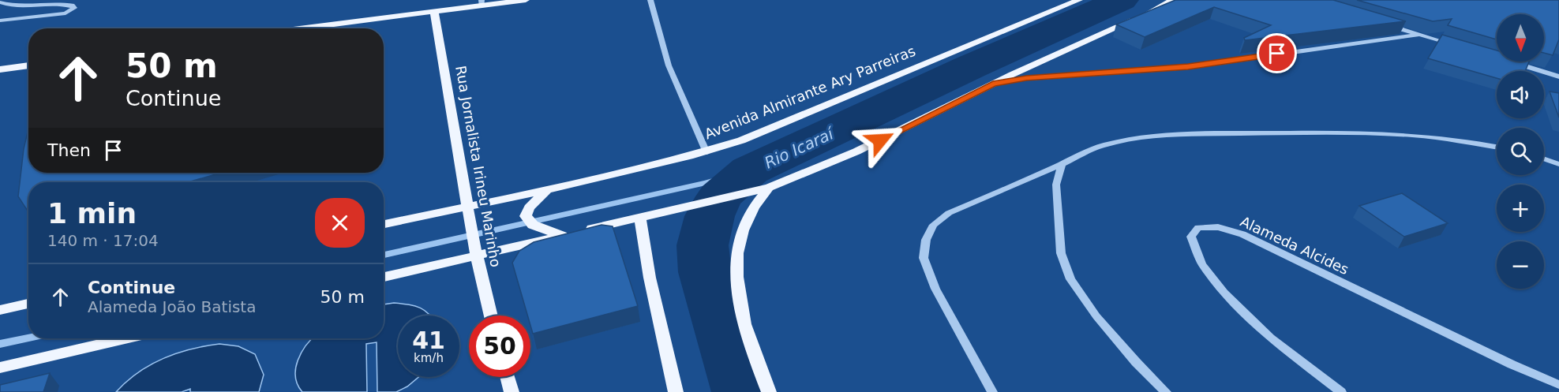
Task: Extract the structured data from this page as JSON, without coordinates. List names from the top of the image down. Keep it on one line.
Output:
{"streets":{"main road":["Avenida Almirante Ary Parreiras","Rua Jornalista Irineu Marinho"],"street":["Alameda Alcides"]},"crossings":[["Avenida Almirante Ary Parreiras","Rua Jornalista Irineu Marinho"]],"water":["Rio Icaraí"],"north":"bottom","page":{"map_buttons":["+","−"],"turn":["50 m","Continue"],"then":"Then","heading":["1 min","140 m · 17:04"],"list":[{"name":"Continue","note":"Alameda João Batista","value":"50 m"}],"speed":"41 km/h","limit":"50"}}
